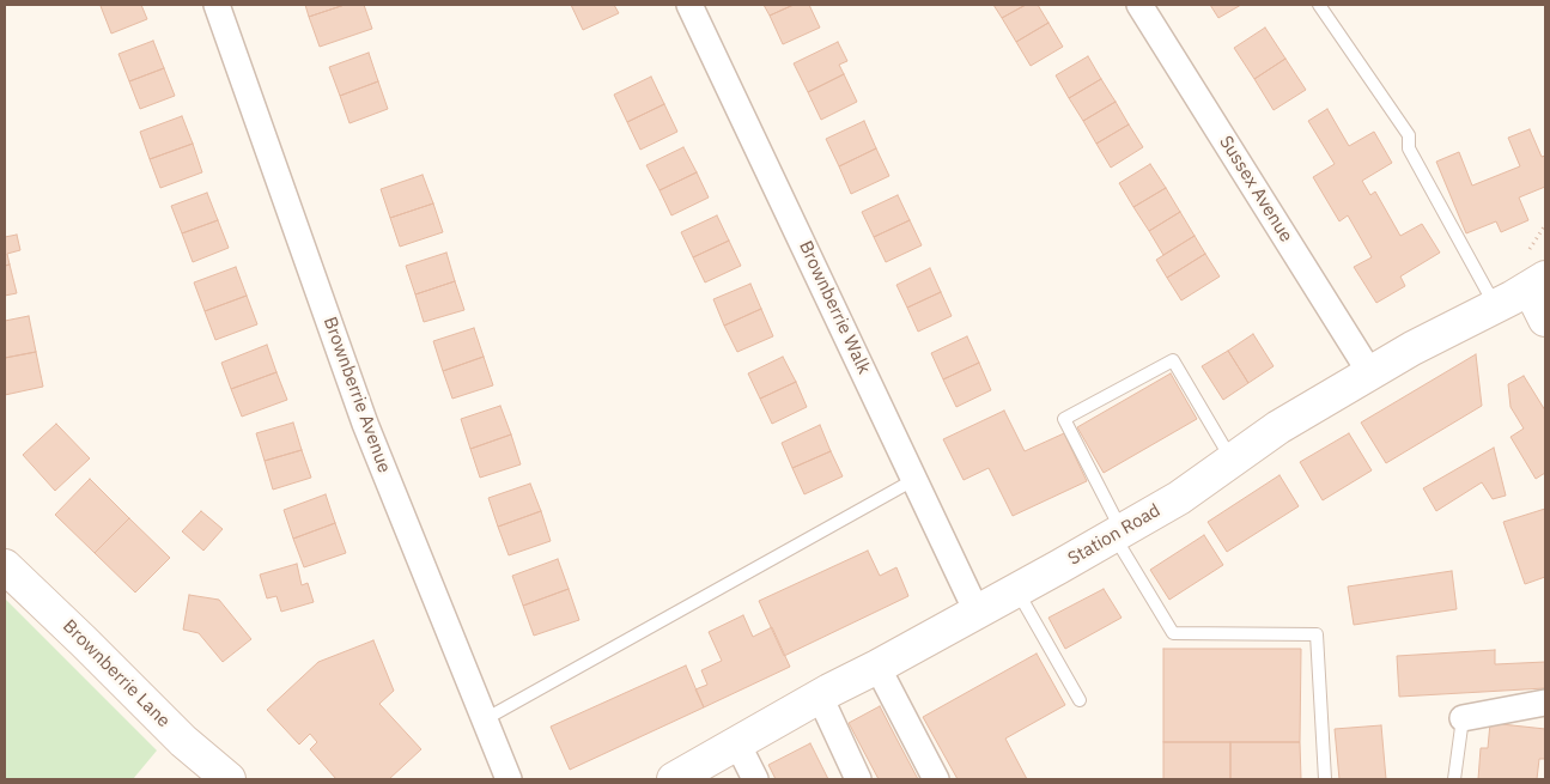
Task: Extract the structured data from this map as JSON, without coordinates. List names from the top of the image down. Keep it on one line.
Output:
{"streets":{"street":["Sussex Avenue","Brownberrie Walk","Brownberrie Avenue","Station Road","Brownberrie Lane"]},"crossings":[["Sussex Avenue","Station Road"],["Brownberrie Walk","Station Road"]]}
